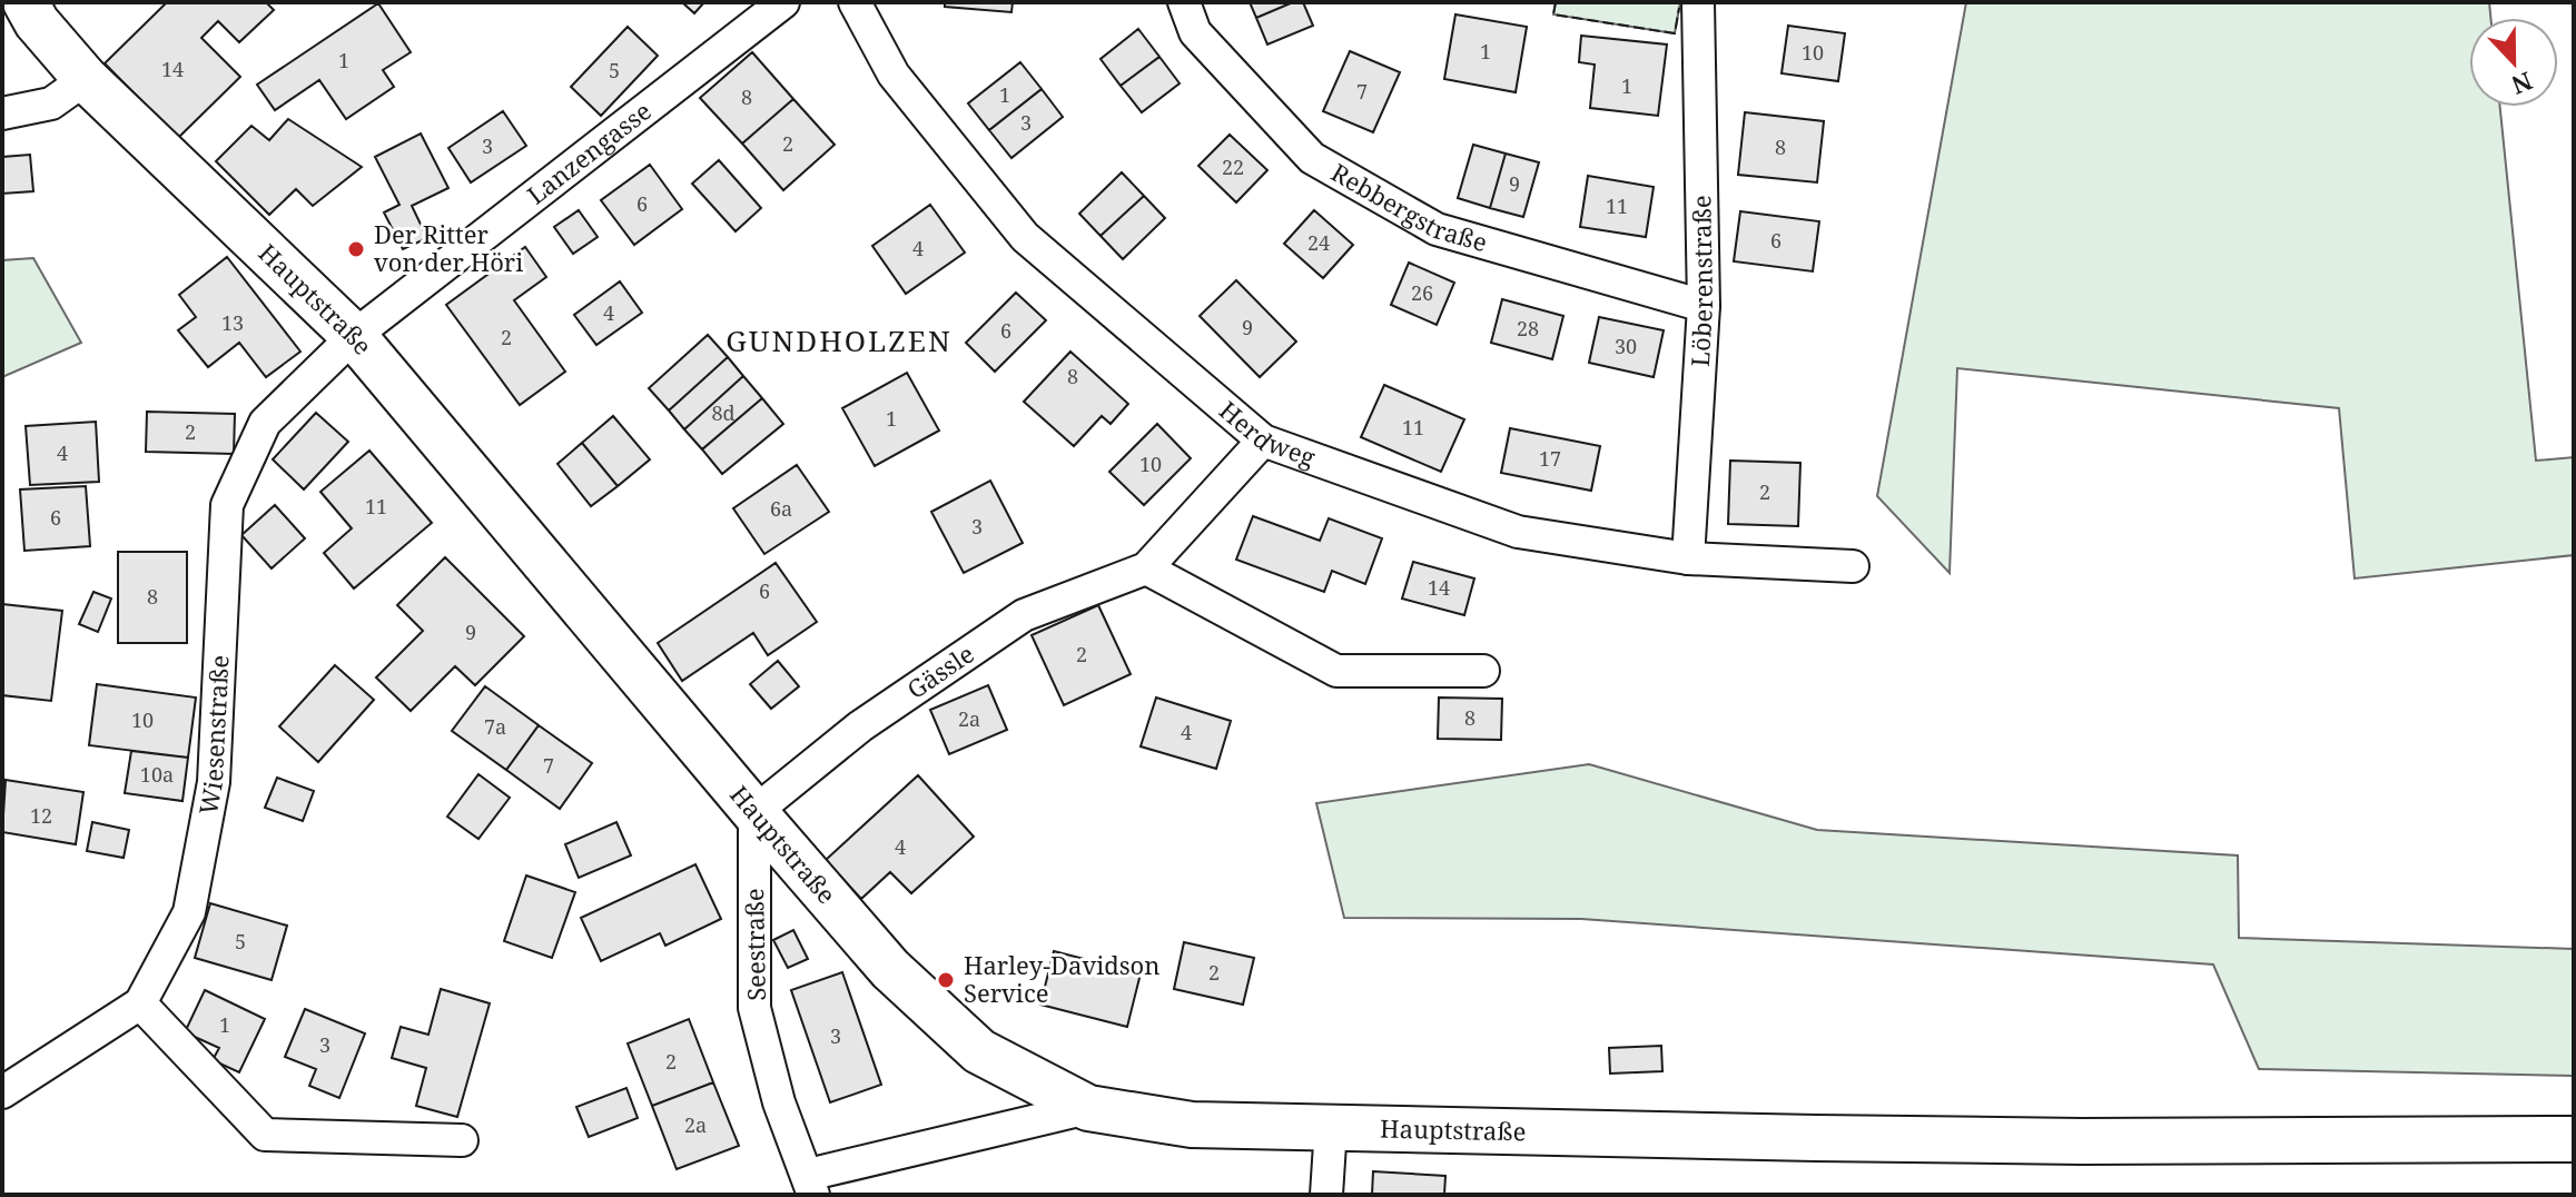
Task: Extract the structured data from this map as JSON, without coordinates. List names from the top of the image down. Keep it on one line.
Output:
{"streets":{"main road":["Hauptstraße"],"street":["Lanzengasse","Rebbergstraße","Löberenstraße","Herdweg","Gässle","Wiesenstraße","Seestraße"]},"crossings":[["Lanzengasse","Hauptstraße"],["Lanzengasse","Wiesenstraße"],["Rebbergstraße","Löberenstraße"],["Löberenstraße","Herdweg"],["Hauptstraße","Gässle"],["Hauptstraße","Wiesenstraße"],["Hauptstraße","Seestraße"],["Herdweg","Gässle"],["Gässle","Seestraße"]],"districts":["GUNDHOLZEN"],"places":["Der Ritter von der Höri","Harley-Davidson Service"],"house_numbers":["1","10","1","14","5","1","7","1","8","3","2","3","8","22","9","6","11","6","24","4","26","4","13","9","28","6","2","30","8","8d","1","11","2","4","17","10","2","11","6a","6","3","14","6","8","9","2","8","2a","10","7a","4","7","10a","12","4","5","2","1","3","3","2","2a"],"north":"bottom"}
